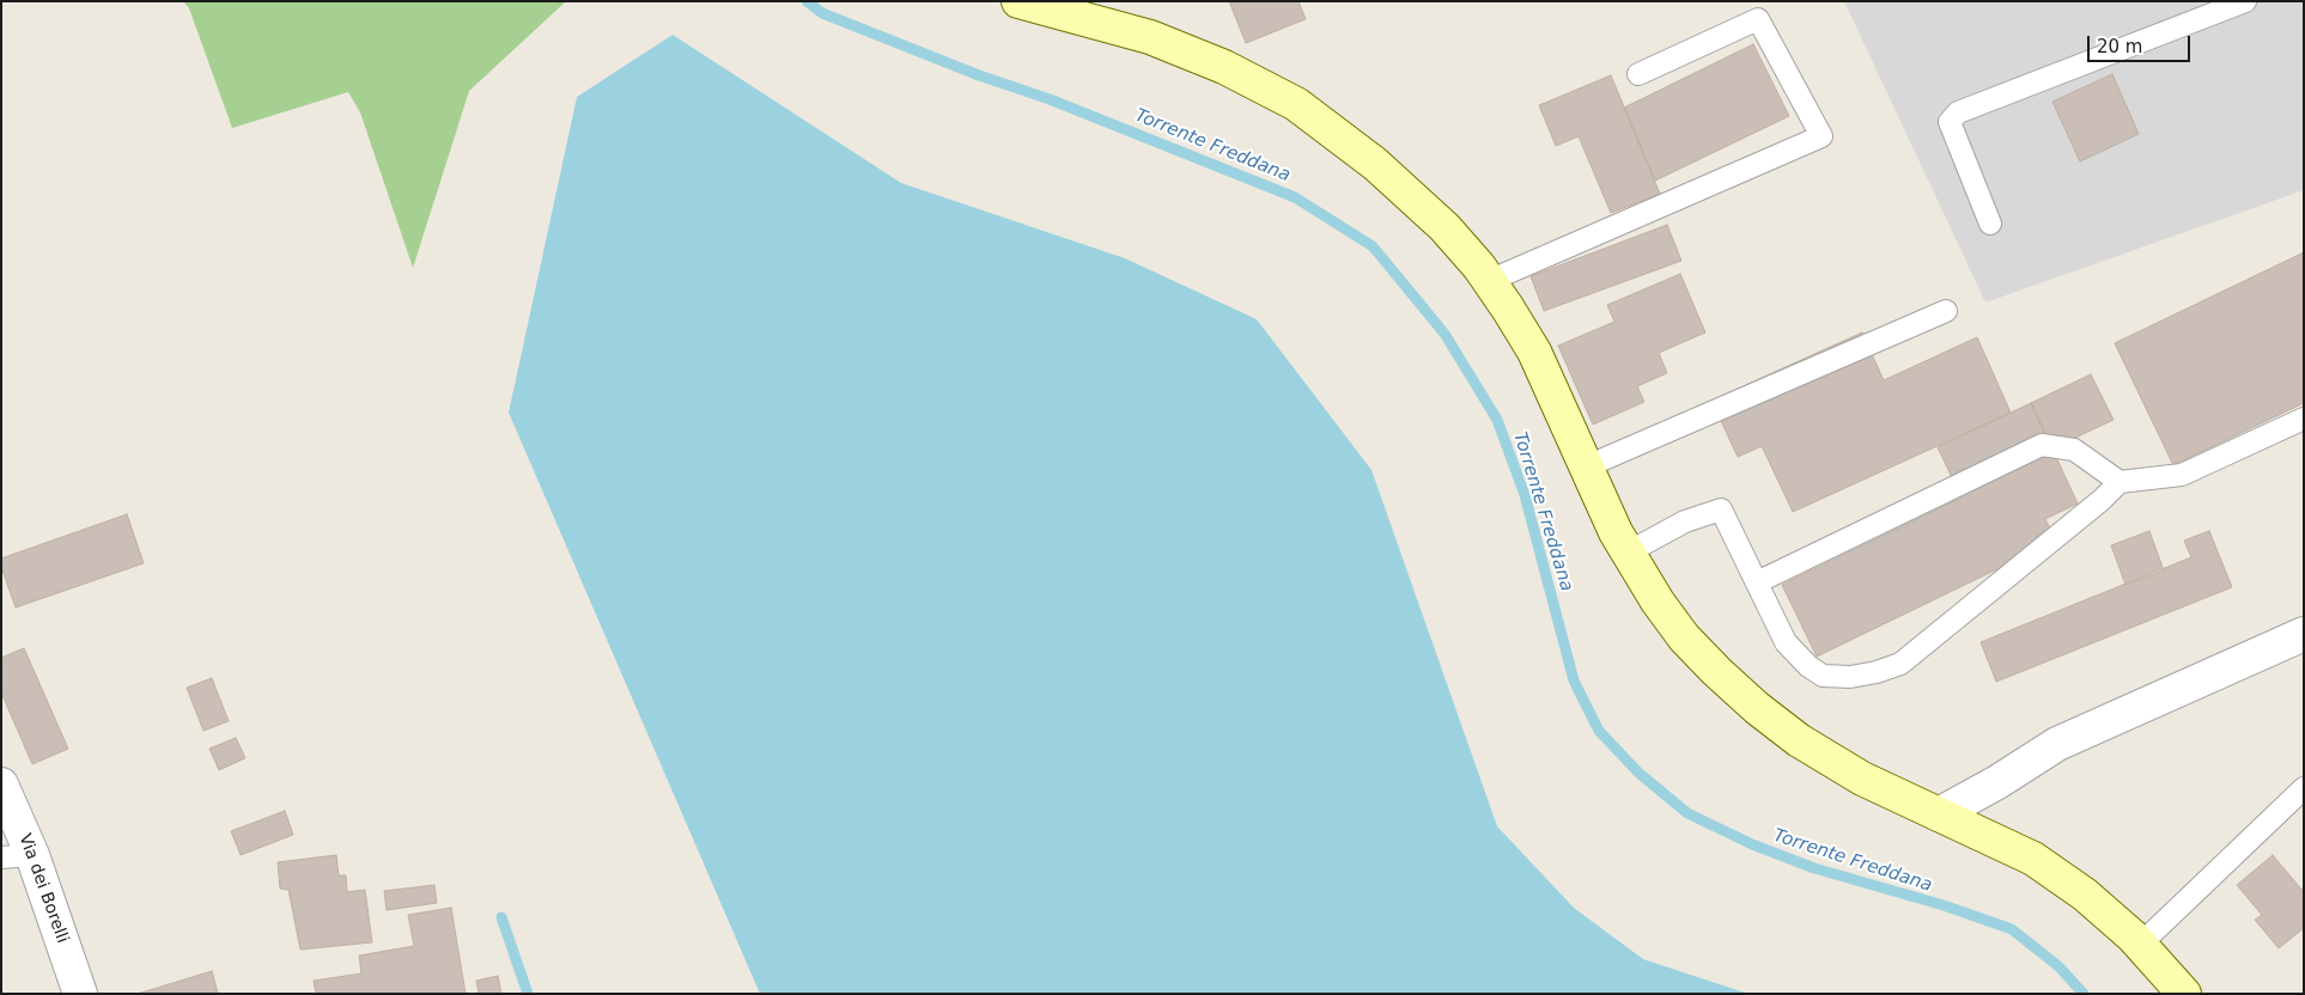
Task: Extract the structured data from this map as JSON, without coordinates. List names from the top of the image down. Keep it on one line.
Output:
{"streets":{"street":["Via dei Borelli"]},"water":["Torrente Freddana"],"scale_bar":"20 m"}
